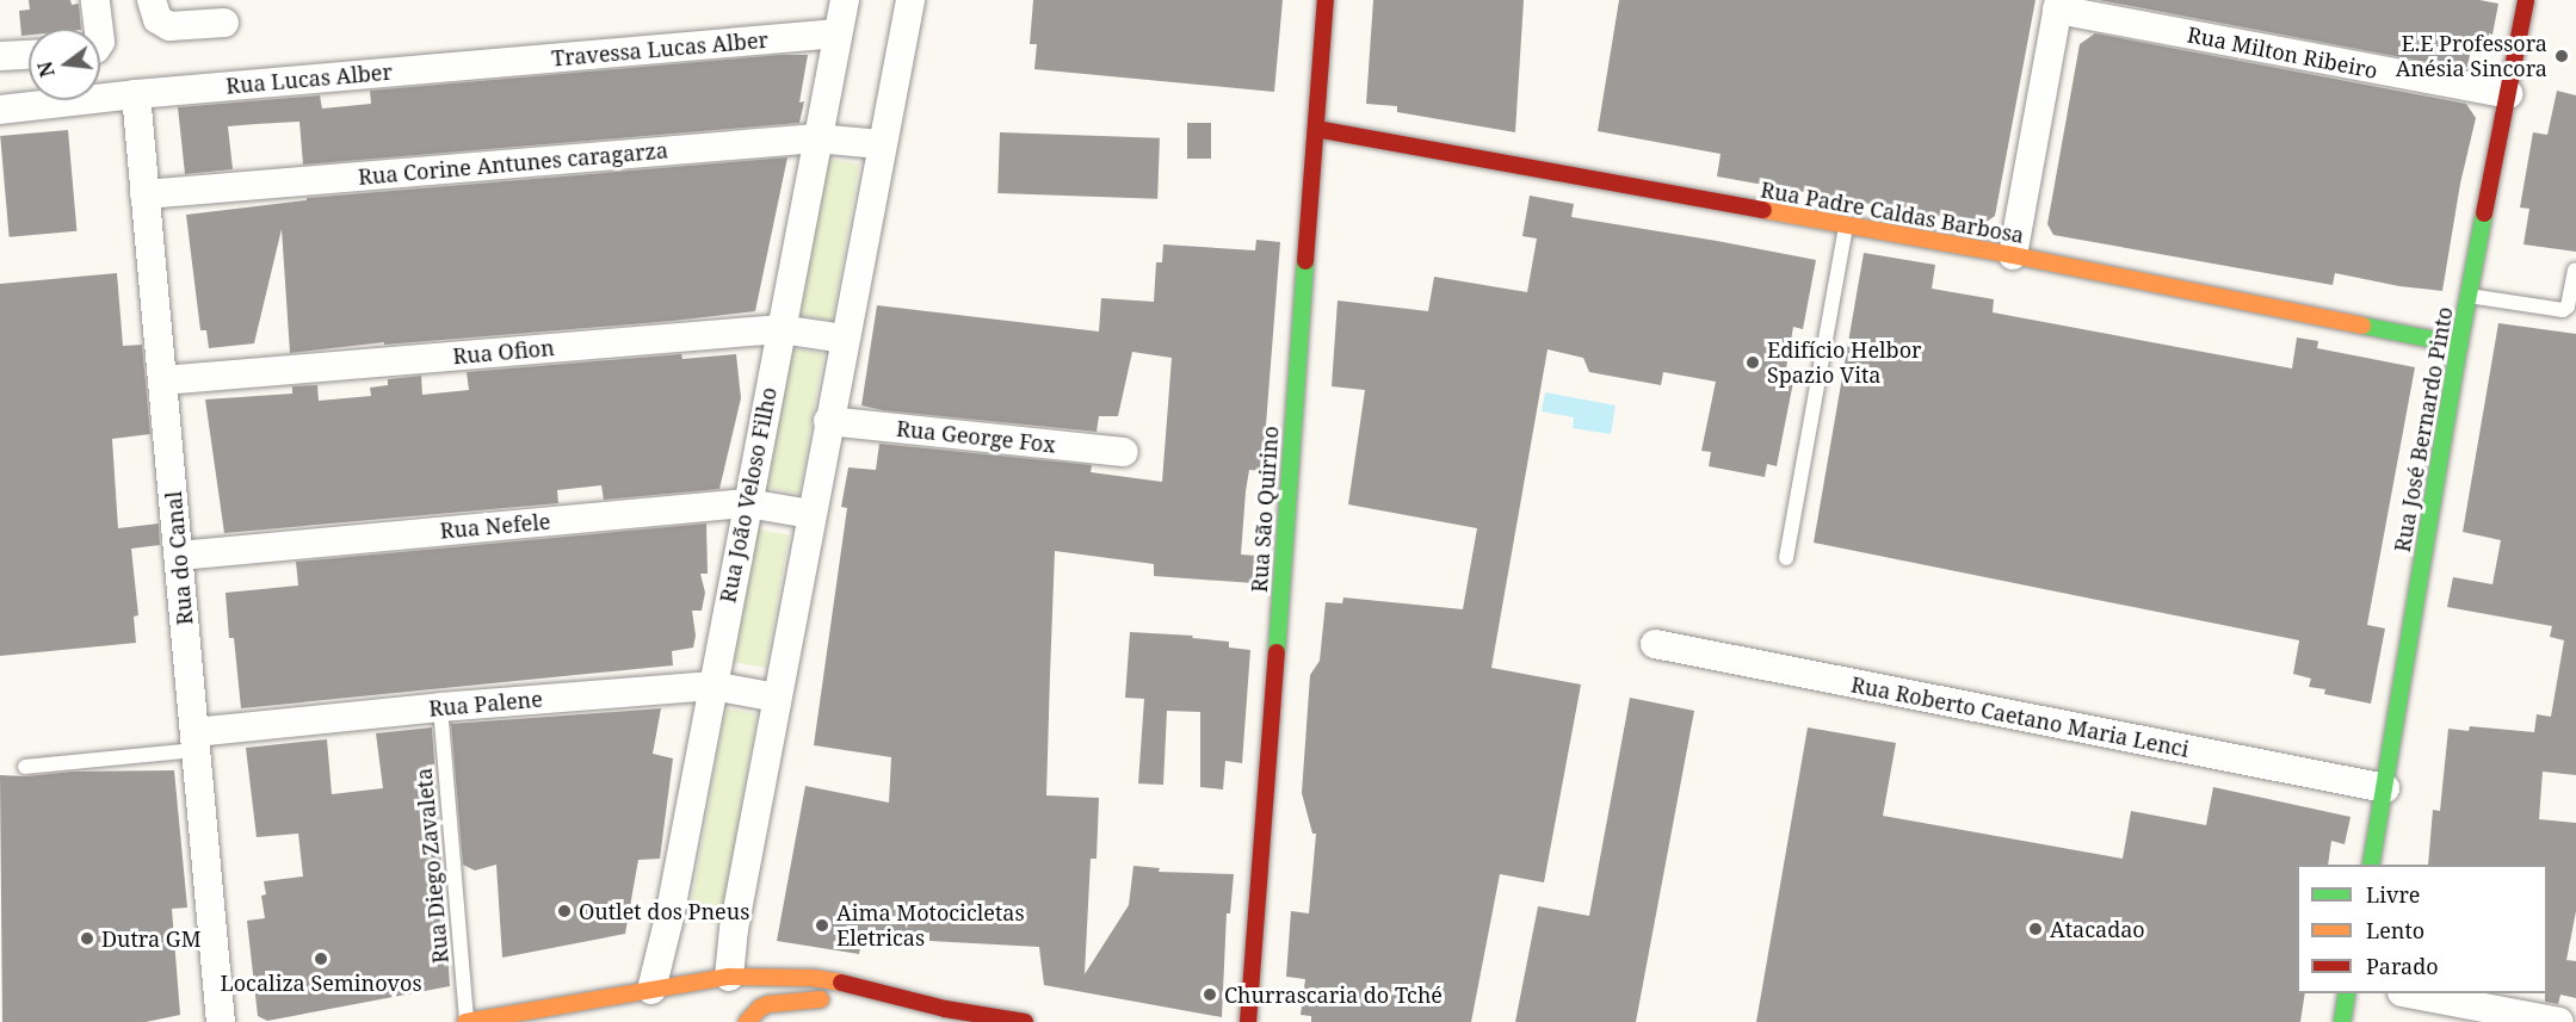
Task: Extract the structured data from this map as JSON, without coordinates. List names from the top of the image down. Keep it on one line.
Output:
{"streets":{"street":["Travessa Lucas Alber","Rua Milton Ribeiro","Rua Lucas Alber","Rua Corine Antunes caragarza","Rua Padre Caldas Barbosa","Rua Ofion","Rua José Bernardo Pinto","Rua George Fox","Rua João Veloso Filho","Rua São Quirino","Rua Nefele","Rua do Canal","Rua Palene","Rua Roberto Caetano Maria Lenci"],"lane":["Rua Diego Zavaleta"]},"crossings":[["Travessa Lucas Alber","Rua Lucas Alber"],["Travessa Lucas Alber","Rua João Veloso Filho"],["Rua Milton Ribeiro","Rua José Bernardo Pinto"],["Rua Lucas Alber","Rua do Canal"],["Rua Corine Antunes caragarza","Rua João Veloso Filho"],["Rua Corine Antunes caragarza","Rua do Canal"],["Rua Padre Caldas Barbosa","Rua José Bernardo Pinto"],["Rua Padre Caldas Barbosa","Rua São Quirino"],["Rua Ofion","Rua João Veloso Filho"],["Rua Ofion","Rua do Canal"],["Rua José Bernardo Pinto","Rua Roberto Caetano Maria Lenci"],["Rua João Veloso Filho","Rua Nefele"],["Rua João Veloso Filho","Rua Palene"],["Rua Nefele","Rua do Canal"],["Rua do Canal","Rua Palene"],["Rua Palene","Rua Diego Zavaleta"]],"places":["E.E Professora Anésia Sincora","Edifício Helbor Spazio Vita","Outlet dos Pneus","Aima Motocicletas Eletricas","Atacadao","Dutra GM","Localiza Seminovos","Churrascaria do Tché"],"legend":["Livre","Lento","Parado"],"north":"left"}
